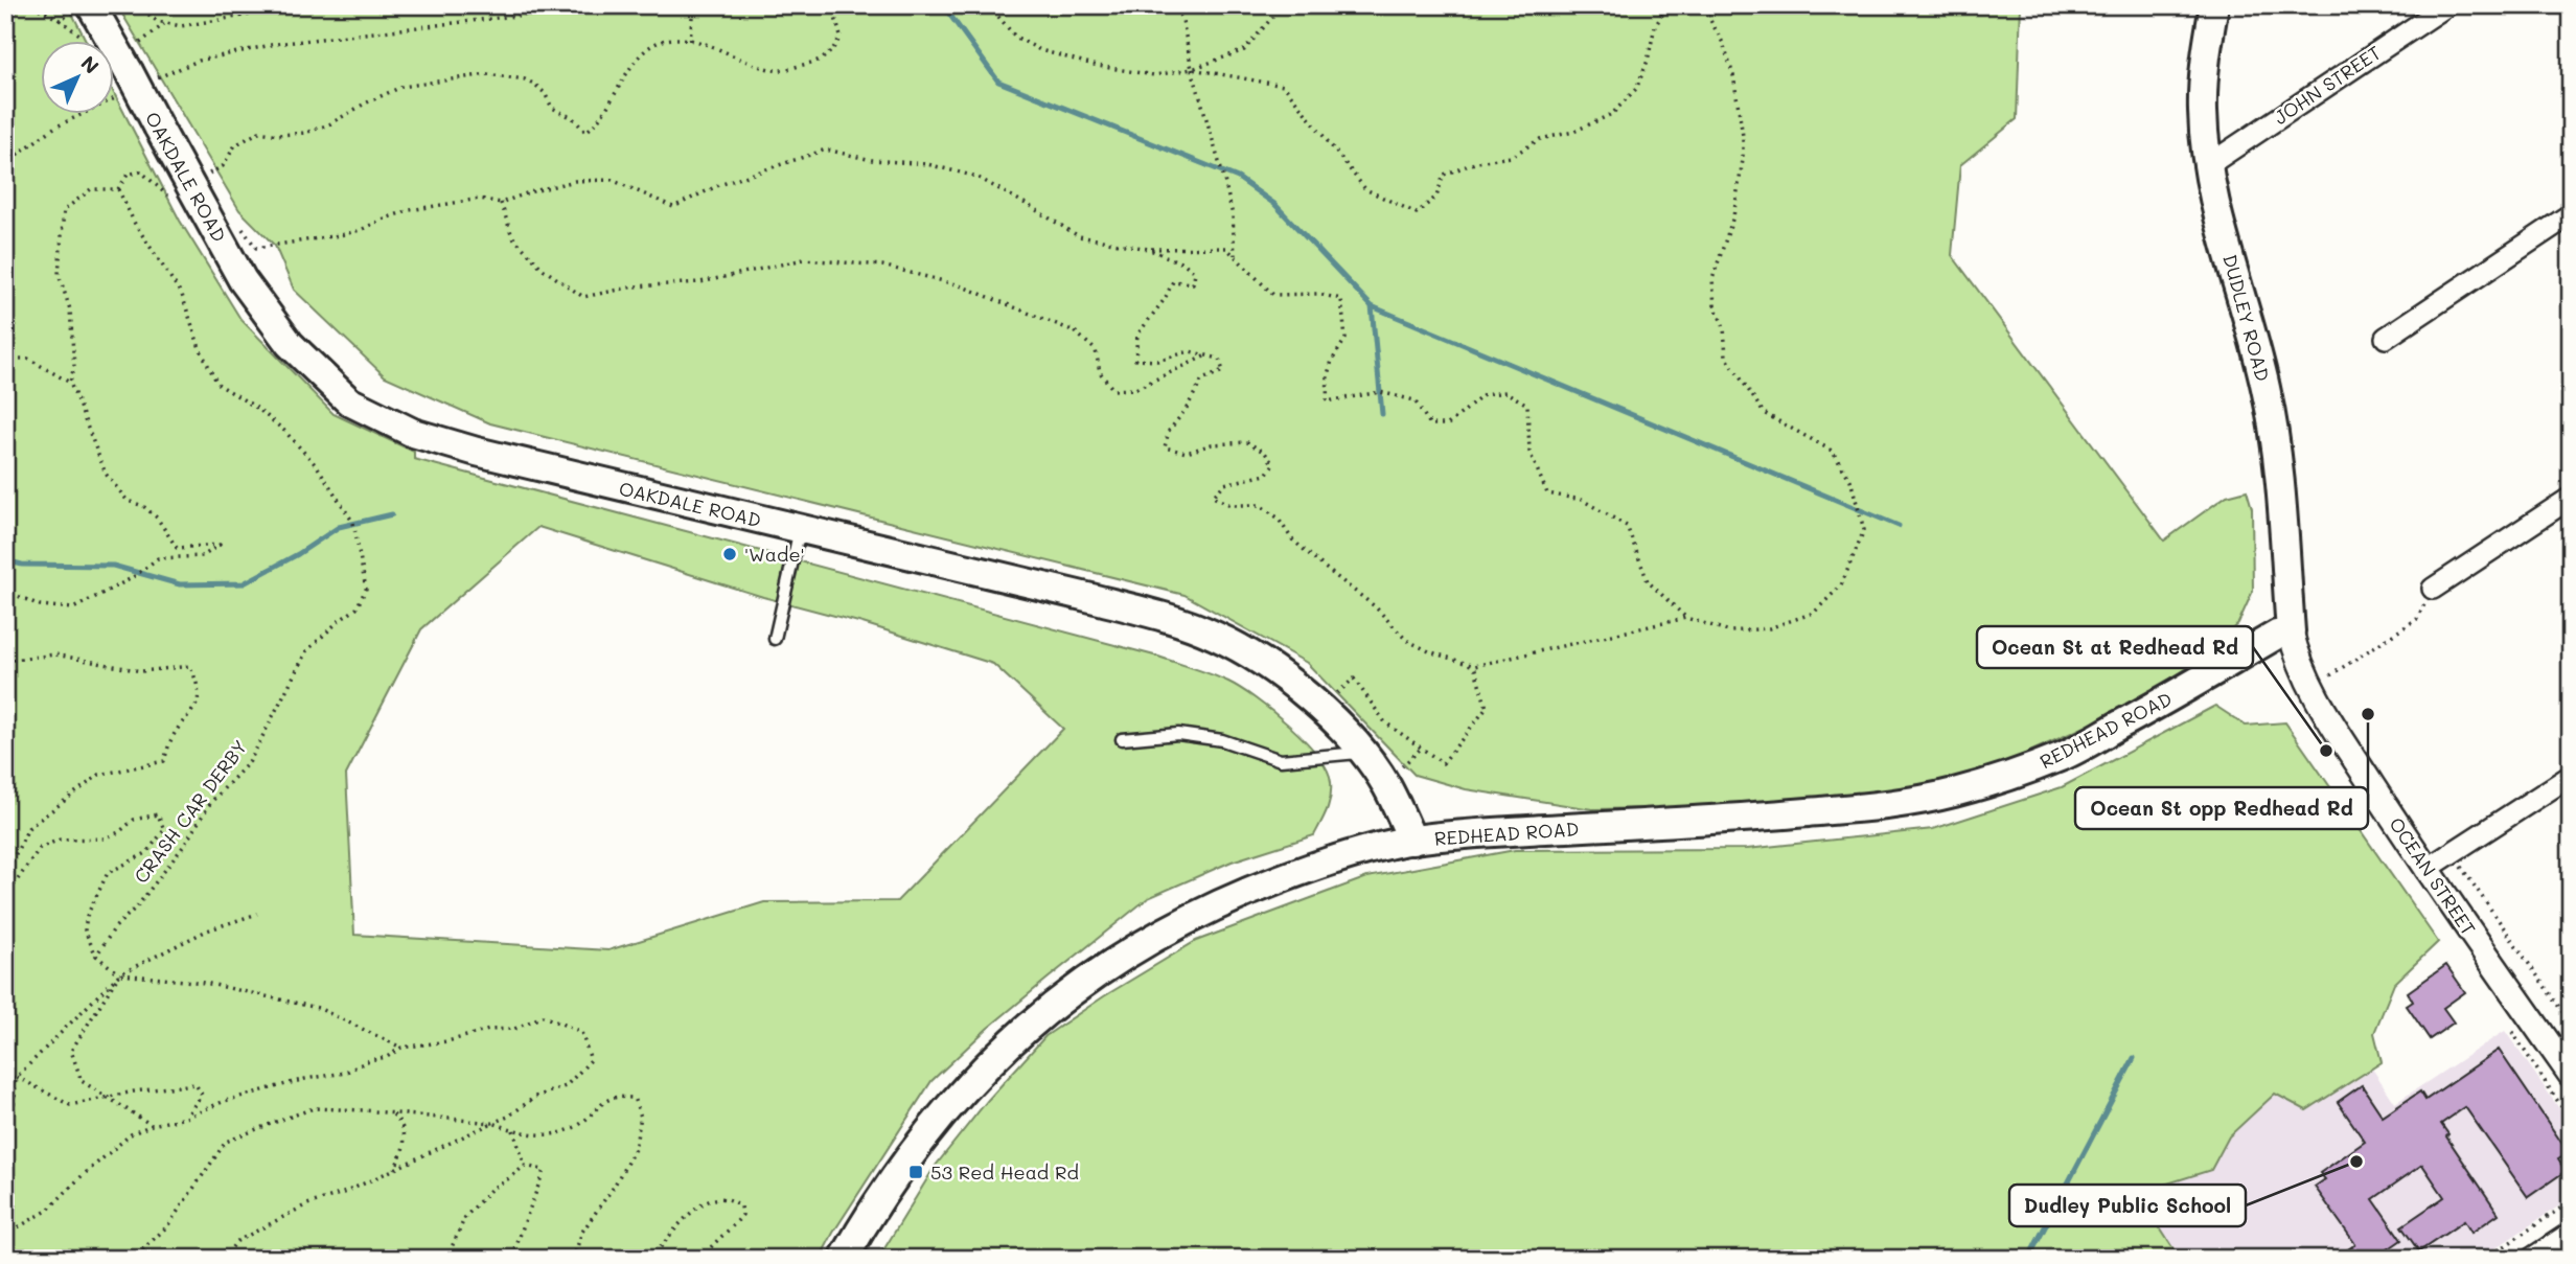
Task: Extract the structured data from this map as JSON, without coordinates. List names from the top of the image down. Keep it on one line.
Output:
{"streets":{"main road":["OAKDALE ROAD","DUDLEY ROAD","REDHEAD ROAD"],"street":["JOHN STREET","OCEAN STREET"],"path":["CRASH CAR DERBY"]},"crossings":[["JOHN STREET","DUDLEY ROAD"],["OAKDALE ROAD","REDHEAD ROAD"],["DUDLEY ROAD","REDHEAD ROAD"],["DUDLEY ROAD","OCEAN STREET"],["REDHEAD ROAD","OCEAN STREET"]],"places":{"other":["'Wade'","Ocean St opp Redhead Rd","Ocean St at Redhead Rd","Dudley Public School"],"transit":["53 Red Head Rd"]},"north":"top right"}
